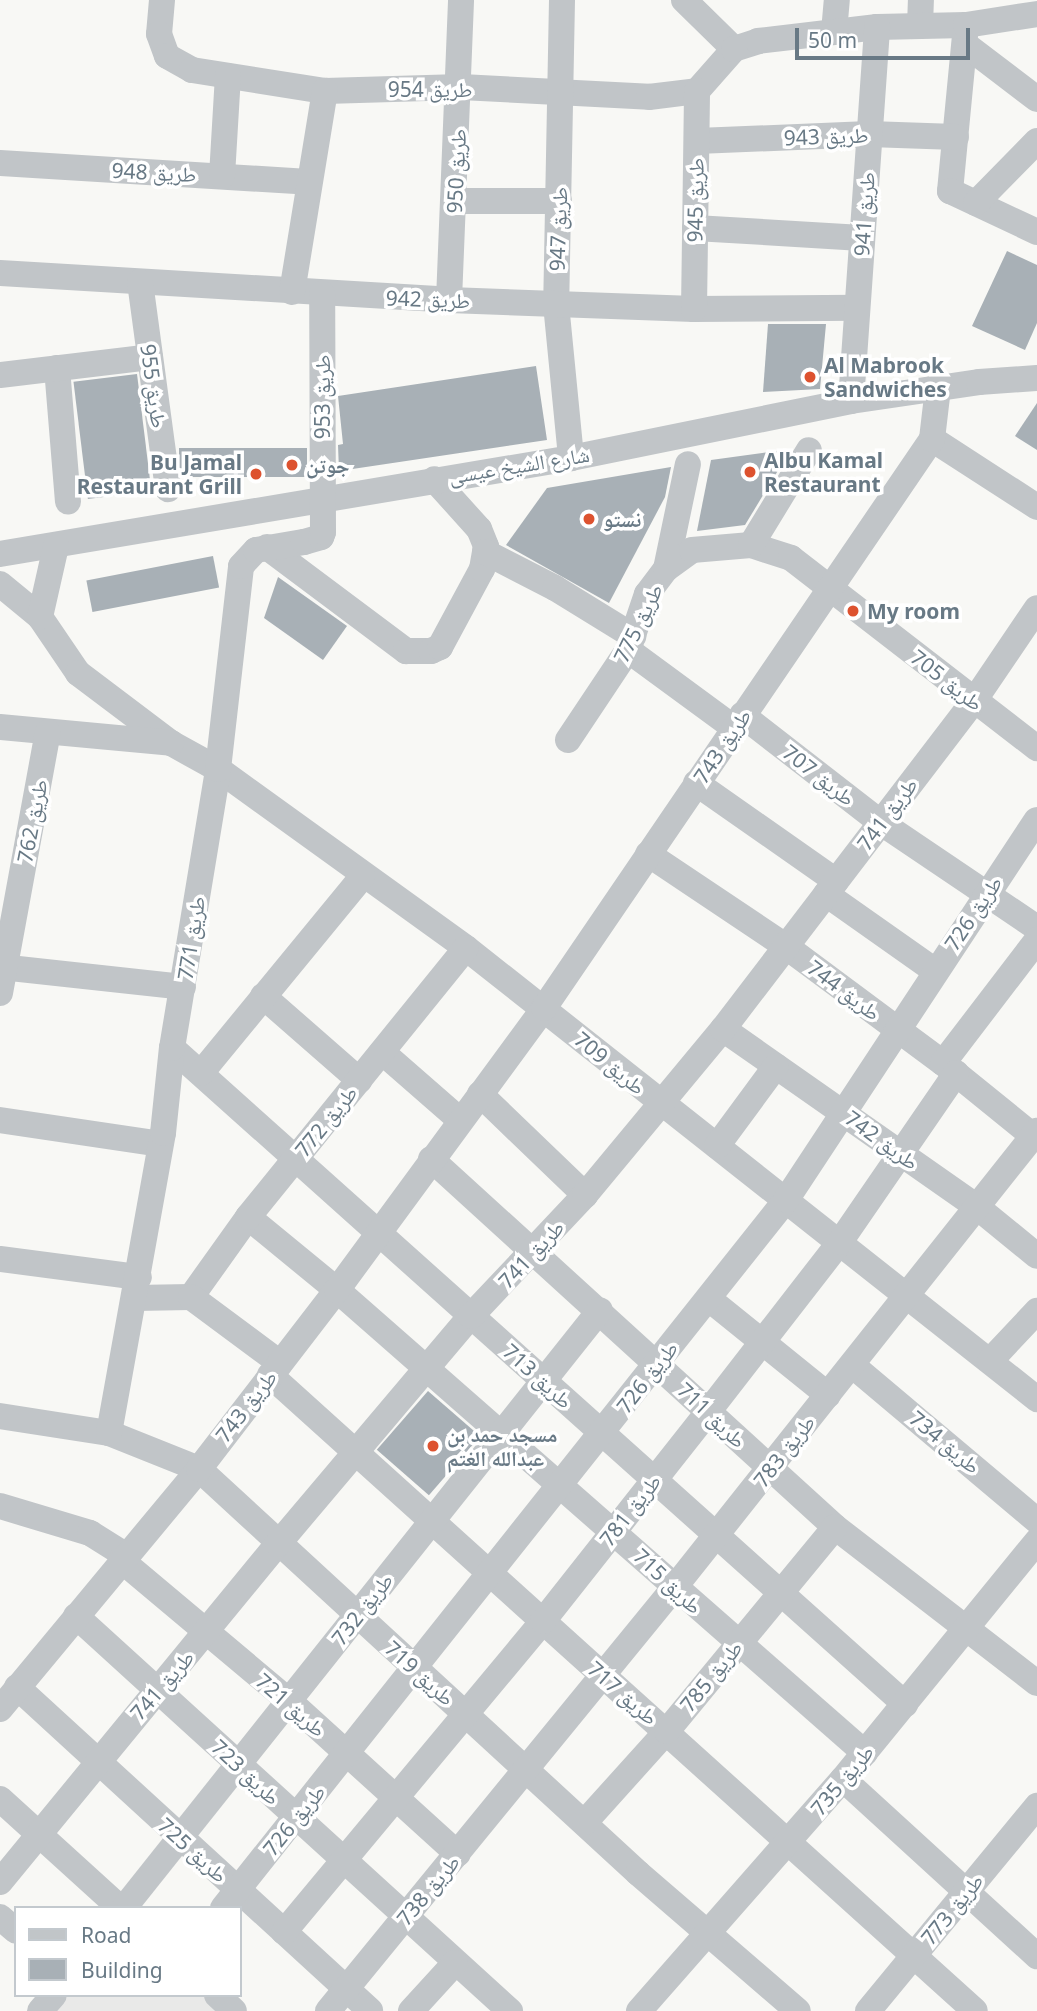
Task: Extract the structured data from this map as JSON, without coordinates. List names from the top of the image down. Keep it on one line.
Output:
{"streets":{"street":["طريق 954","طريق 943","طريق 950","طريق 948","طريق 945","طريق 941","طريق 947","طريق 942","طريق 955","طريق 953","شارع الشيخ عيسى","طريق 775","طريق 705","طريق 743","طريق 707","طريق 741","طريق 762","طريق 726","طريق 771","طريق 744","طريق 709","طريق 772","طريق 742","طريق 713","طريق 711","طريق 734","طريق 783","طريق 781","طريق 715","طريق 732","طريق 719","طريق 785","طريق 717","طريق 721","طريق 723","طريق 735","طريق 725","طريق 738","طريق 773"]},"crossings":[["طريق 954","طريق 950"],["طريق 954","طريق 945"],["طريق 954","طريق 947"],["طريق 943","طريق 945"],["طريق 943","طريق 941"],["طريق 950","طريق 942"],["طريق 945","طريق 942"],["طريق 941","طريق 942"],["طريق 941","شارع الشيخ عيسى"],["طريق 947","طريق 942"],["طريق 947","شارع الشيخ عيسى"],["طريق 942","طريق 955"],["طريق 942","طريق 953"],["طريق 953","شارع الشيخ عيسى"],["شارع الشيخ عيسى","طريق 743"],["طريق 775","طريق 705"],["طريق 775","طريق 707"],["طريق 705","طريق 743"],["طريق 705","طريق 741"],["طريق 743","طريق 707"],["طريق 743","طريق 744"],["طريق 743","طريق 709"],["طريق 743","طريق 713"],["طريق 743","طريق 711"],["طريق 743","طريق 715"],["طريق 743","طريق 719"],["طريق 743","طريق 717"],["طريق 743","طريق 721"],["طريق 743","طريق 723"],["طريق 743","طريق 725"],["طريق 707","طريق 741"],["طريق 707","طريق 726"],["طريق 741","طريق 744"],["طريق 741","طريق 709"],["طريق 741","طريق 742"],["طريق 741","طريق 713"],["طريق 741","طريق 711"],["طريق 741","طريق 715"],["طريق 741","طريق 719"],["طريق 741","طريق 717"],["طريق 741","طريق 721"],["طريق 741","طريق 723"],["طريق 741","طريق 725"],["طريق 762","طريق 709"],["طريق 726","طريق 744"],["طريق 726","طريق 709"],["طريق 726","طريق 742"],["طريق 726","طريق 713"],["طريق 726","طريق 711"],["طريق 726","طريق 715"],["طريق 726","طريق 719"],["طريق 726","طريق 717"],["طريق 726","طريق 721"],["طريق 726","طريق 723"],["طريق 726","طريق 725"],["طريق 771","طريق 709"],["طريق 771","طريق 713"],["طريق 771","طريق 719"],["طريق 744","طريق 783"],["طريق 744","طريق 781"],["طريق 709","طريق 772"],["طريق 709","طريق 783"],["طريق 709","طريق 781"],["طريق 772","طريق 713"],["طريق 772","طريق 715"],["طريق 772","طريق 717"],["طريق 742","طريق 783"],["طريق 742","طريق 781"],["طريق 713","طريق 783"],["طريق 713","طريق 781"],["طريق 713","طريق 732"],["طريق 713","طريق 785"],["طريق 713","طريق 735"],["طريق 711","طريق 783"],["طريق 711","طريق 781"],["طريق 711","طريق 732"],["طريق 711","طريق 785"],["طريق 711","طريق 735"],["طريق 734","طريق 783"],["طريق 783","طريق 715"],["طريق 783","طريق 719"],["طريق 783","طريق 717"],["طريق 783","طريق 738"],["طريق 781","طريق 715"],["طريق 781","طريق 719"],["طريق 781","طريق 717"],["طريق 781","طريق 721"],["طريق 781","طريق 723"],["طريق 781","طريق 725"],["طريق 715","طريق 732"],["طريق 715","طريق 785"],["طريق 715","طريق 735"],["طريق 732","طريق 719"],["طريق 732","طريق 717"],["طريق 732","طريق 721"],["طريق 732","طريق 723"],["طريق 732","طريق 725"],["طريق 719","طريق 785"],["طريق 719","طريق 735"],["طريق 719","طريق 738"],["طريق 785","طريق 717"],["طريق 717","طريق 735"],["طريق 717","طريق 773"],["طريق 721","طريق 738"],["طريق 723","طريق 738"],["طريق 725","طريق 738"]],"places":["Al Mabrook Sandwiches","جوتن","Albu Kamal Restaurant","Bu Jamal Restaurant Grill","نستو","My room","مسجد حمد بن عبدالله الغتم"],"legend":["Road","Building"],"scale_bar":"50 m"}
